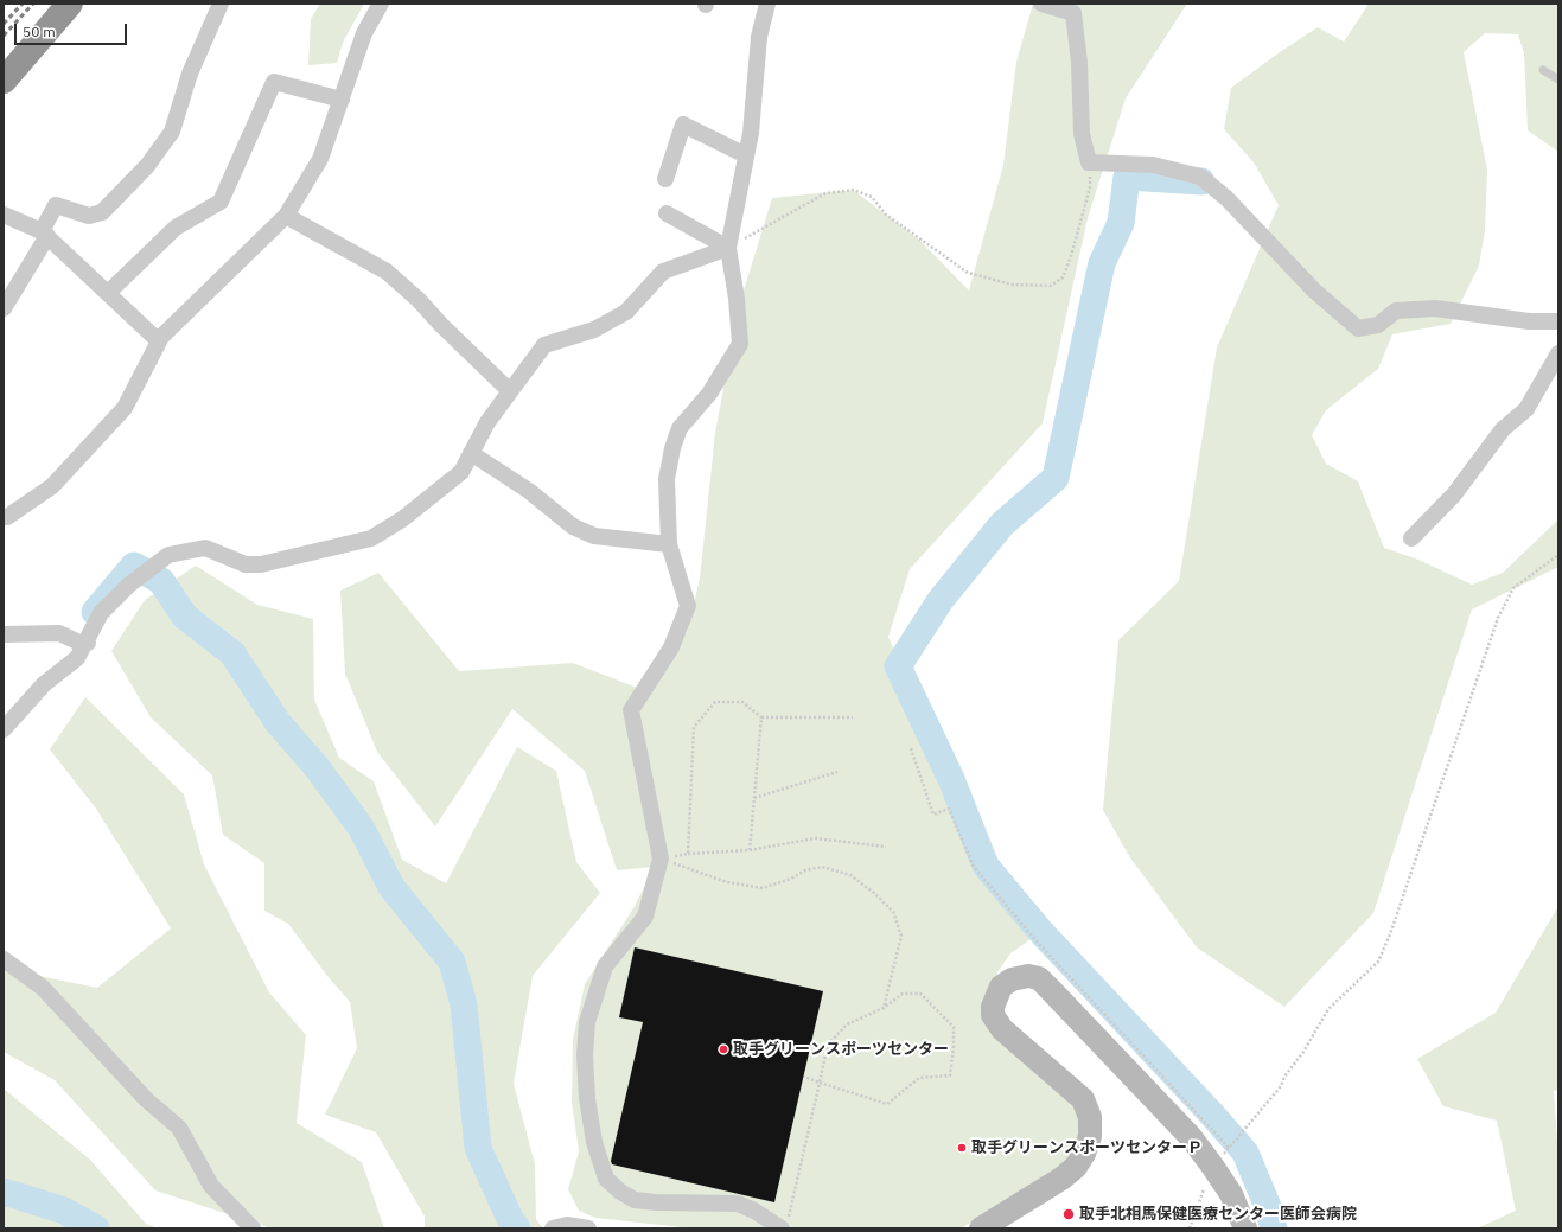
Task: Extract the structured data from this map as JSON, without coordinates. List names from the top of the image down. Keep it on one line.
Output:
{"places":["取手グリーンスポーツセンター","取手グリーンスポーツセンターＰ","取手北相馬保健医療センター医師会病院"],"scale_bar":"50 m"}
